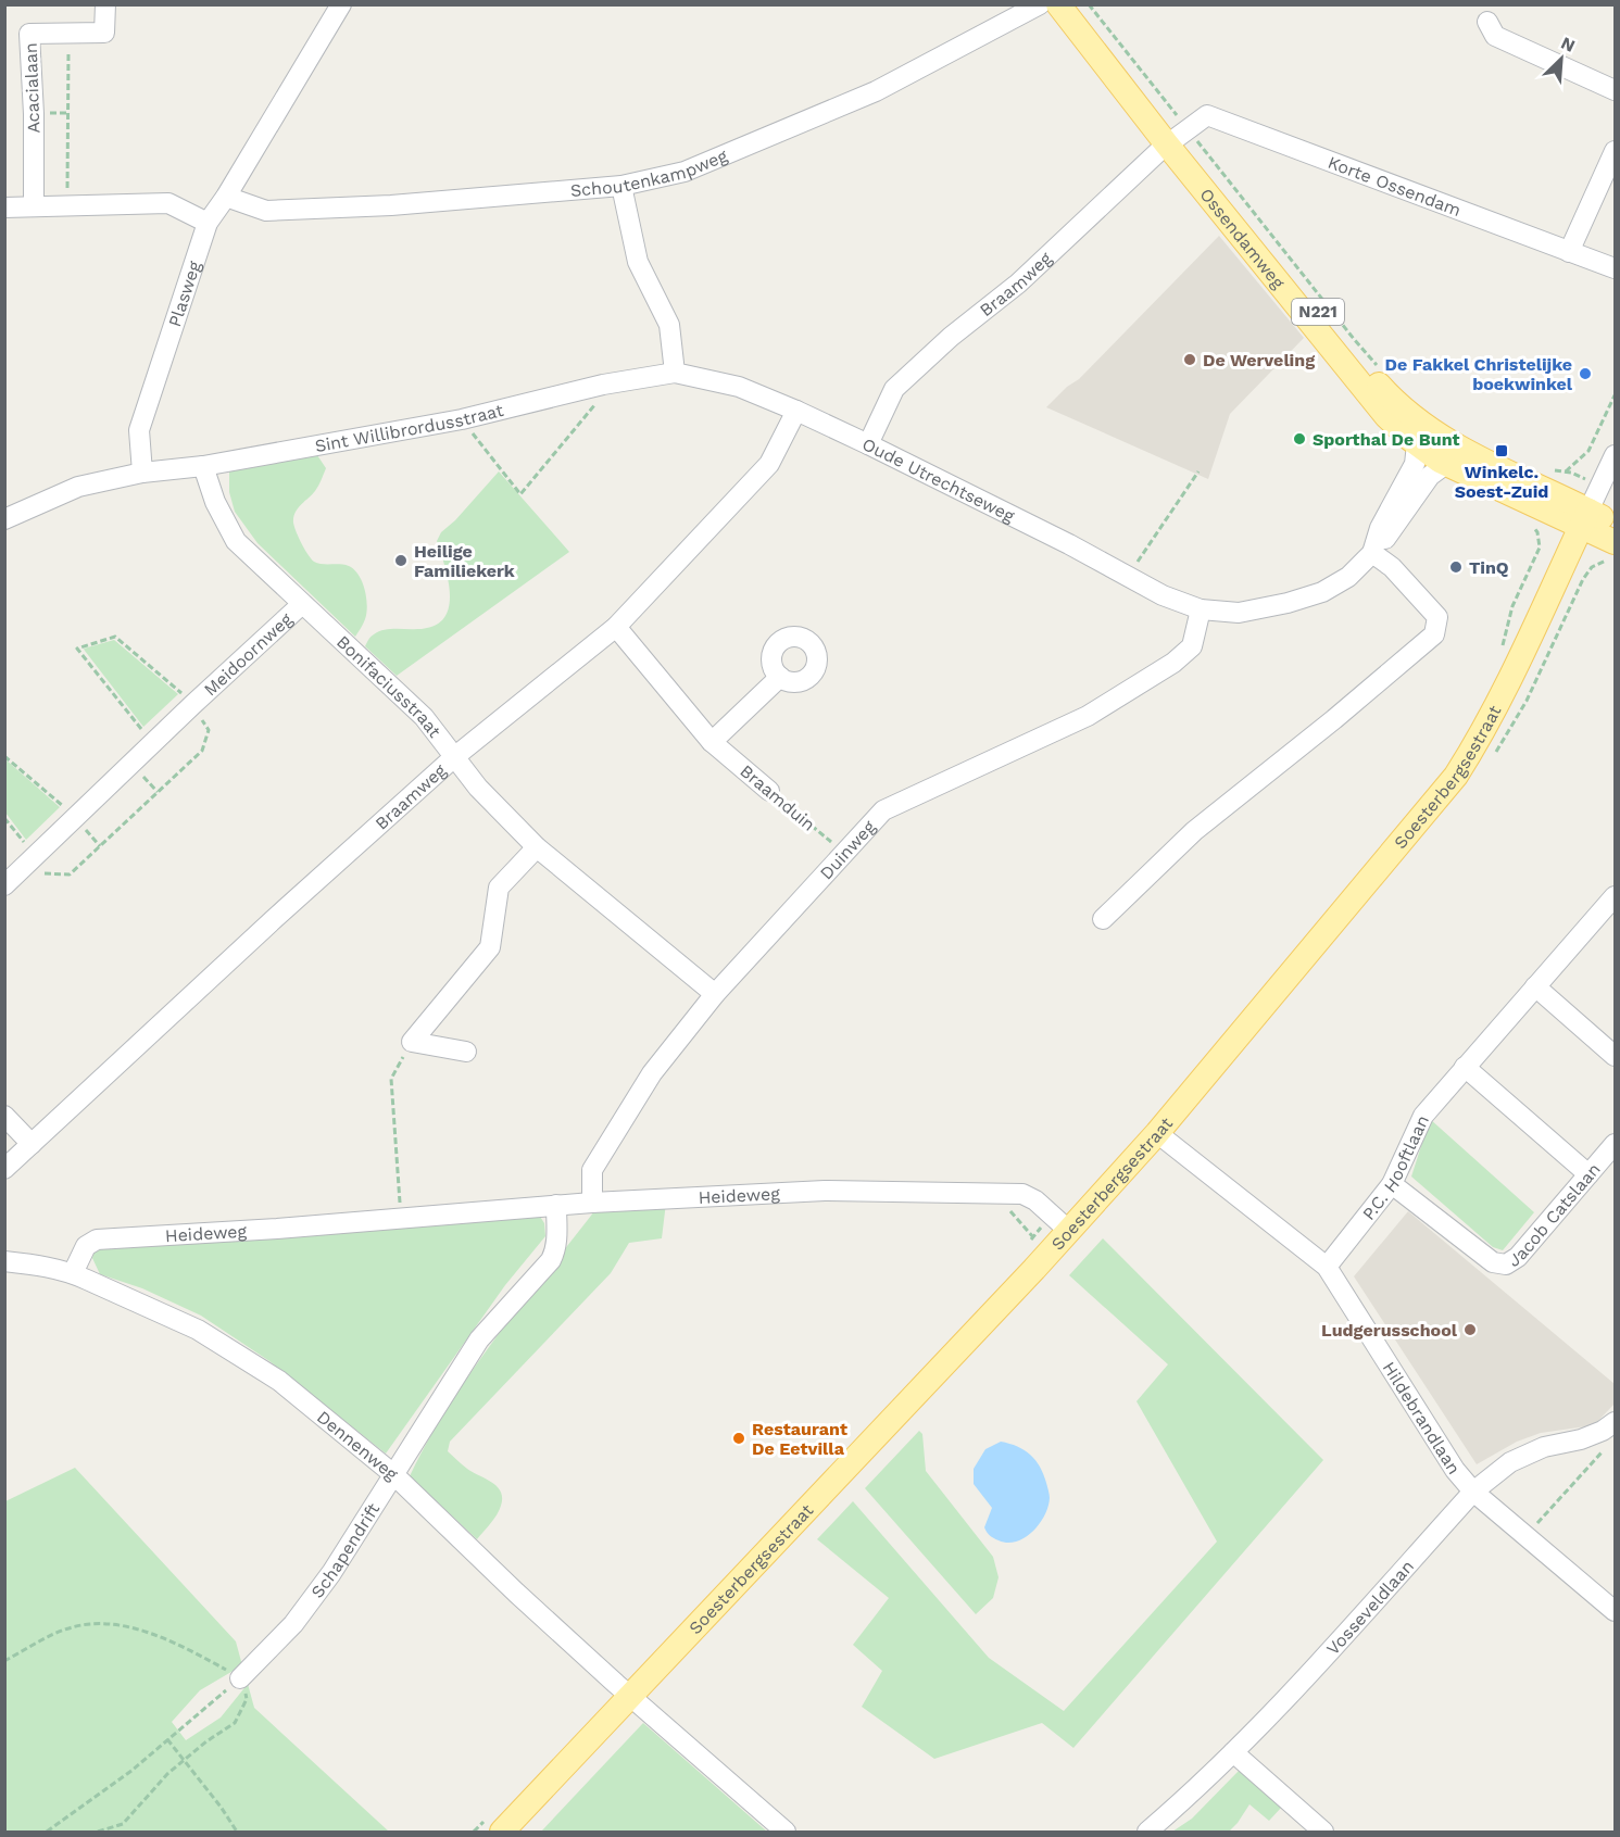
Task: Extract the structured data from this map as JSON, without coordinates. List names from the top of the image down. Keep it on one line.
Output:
{"streets":{"main road":["Ossendamweg","N221","Soesterbergsestraat"],"street":["Acacialaan","Schoutenkampweg","Korte Ossendam","Braamweg","Plasweg","Sint Willibrordusstraat","Oude Utrechtseweg","Meidoornweg","Bonifaciusstraat","Braamduin","Duinweg","P.C. Hooftlaan","Heideweg","Jacob Catslaan","Hildebrandlaan","Dennenweg","Schapendrift","Vosseveldlaan"]},"crossings":[["Schoutenkampweg","Plasweg"],["Korte Ossendam","Ossendamweg"],["Korte Ossendam","Braamweg"],["Ossendamweg","Braamweg"],["Ossendamweg","N221"],["Ossendamweg","Oude Utrechtseweg"],["Ossendamweg","Soesterbergsestraat"],["Braamweg","Oude Utrechtseweg"],["Braamweg","Bonifaciusstraat"],["Braamweg","Braamduin"],["Plasweg","Sint Willibrordusstraat"],["N221","Soesterbergsestraat"],["Sint Willibrordusstraat","Oude Utrechtseweg"],["Sint Willibrordusstraat","Bonifaciusstraat"],["Oude Utrechtseweg","Duinweg"],["Meidoornweg","Bonifaciusstraat"],["Bonifaciusstraat","Duinweg"],["Soesterbergsestraat","Heideweg"],["Soesterbergsestraat","Hildebrandlaan"],["Soesterbergsestraat","Dennenweg"],["Braamduin","Duinweg"],["Duinweg","Heideweg"],["P.C. Hooftlaan","Jacob Catslaan"],["P.C. Hooftlaan","Hildebrandlaan"],["Heideweg","Dennenweg"],["Heideweg","Schapendrift"],["Hildebrandlaan","Vosseveldlaan"],["Dennenweg","Schapendrift"]],"places":{"other":["De Werveling","De Fakkel Christelijke boekwinkel","Sporthal De Bunt","Heilige Familiekerk","TinQ","Ludgerusschool","Restaurant De Eetvilla"],"transit":["Winkelc. Soest-Zuid"]},"north":"top right"}
